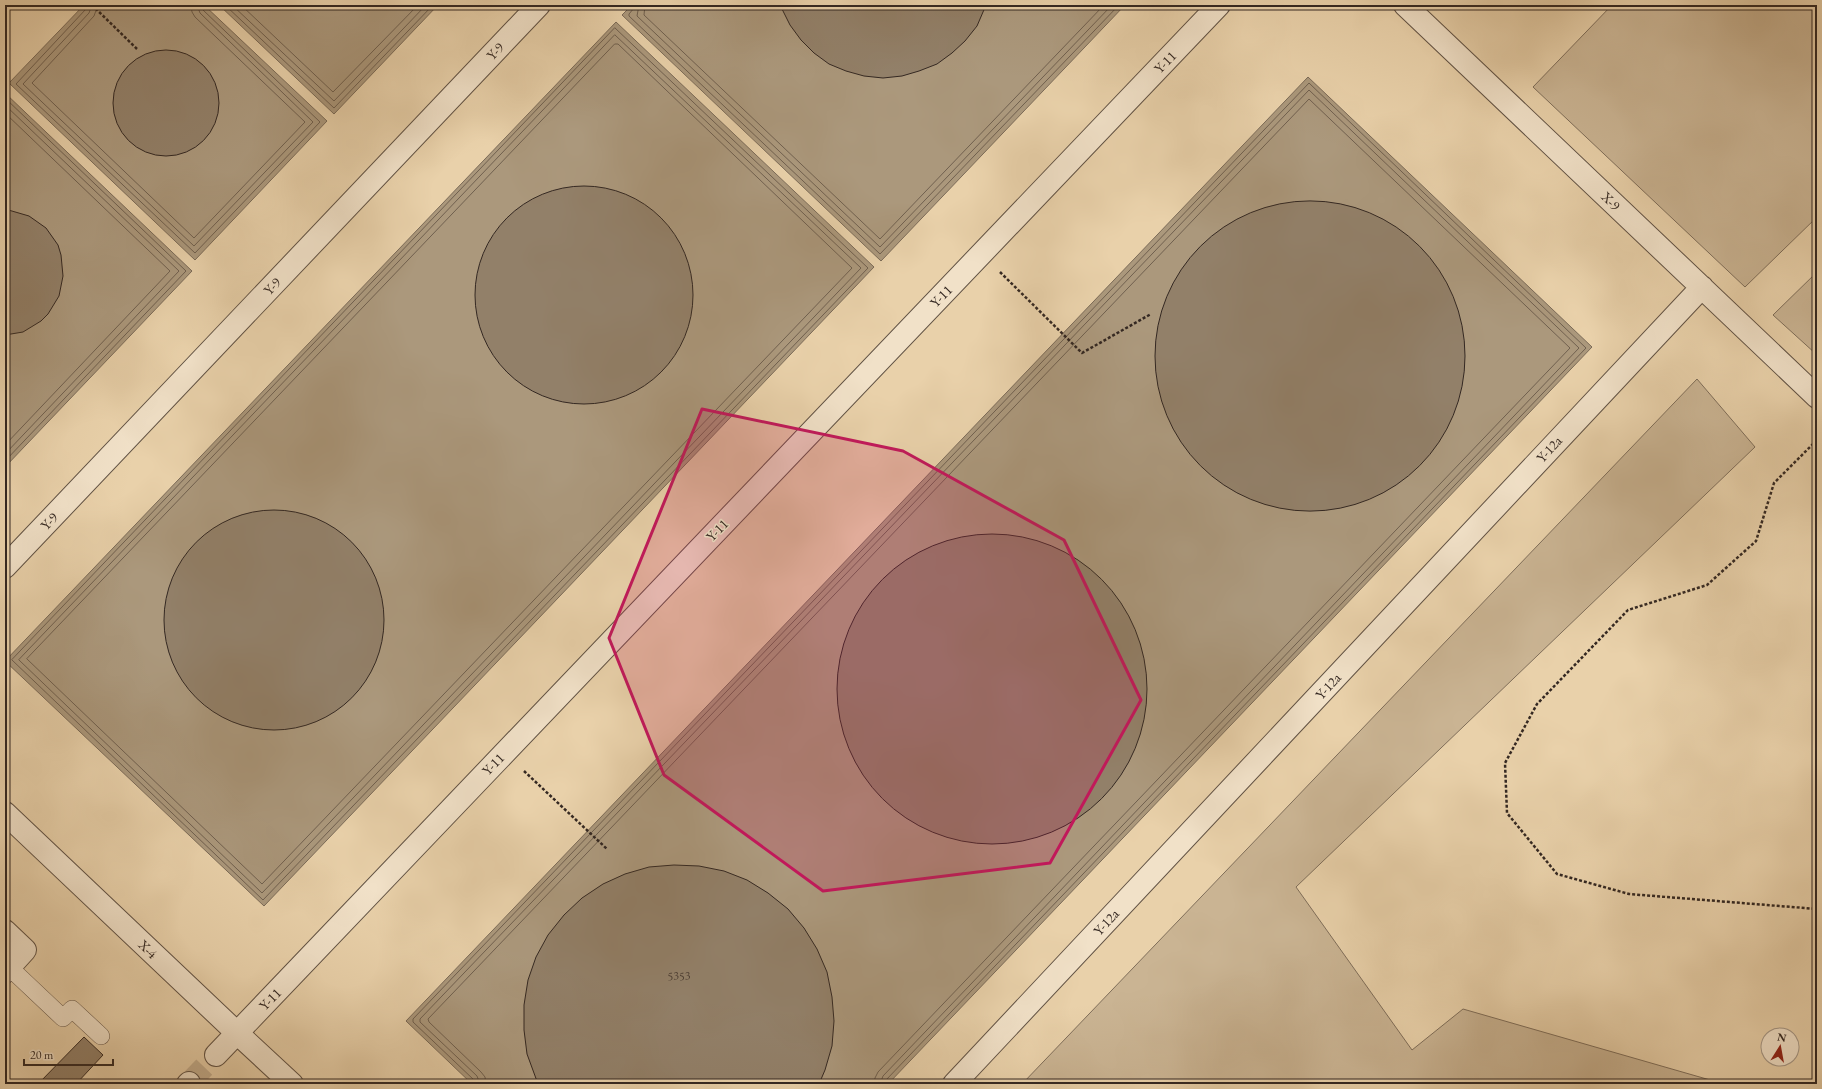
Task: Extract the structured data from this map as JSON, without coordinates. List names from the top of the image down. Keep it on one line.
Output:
{"streets":{"street":["Y-9","Y-11","X-9","Y-12a","X-4"]},"crossings":[["Y-11","X-4"],["X-9","Y-12a"]],"house_numbers":["5353"],"scale_bar":"20 m","north":"top"}
